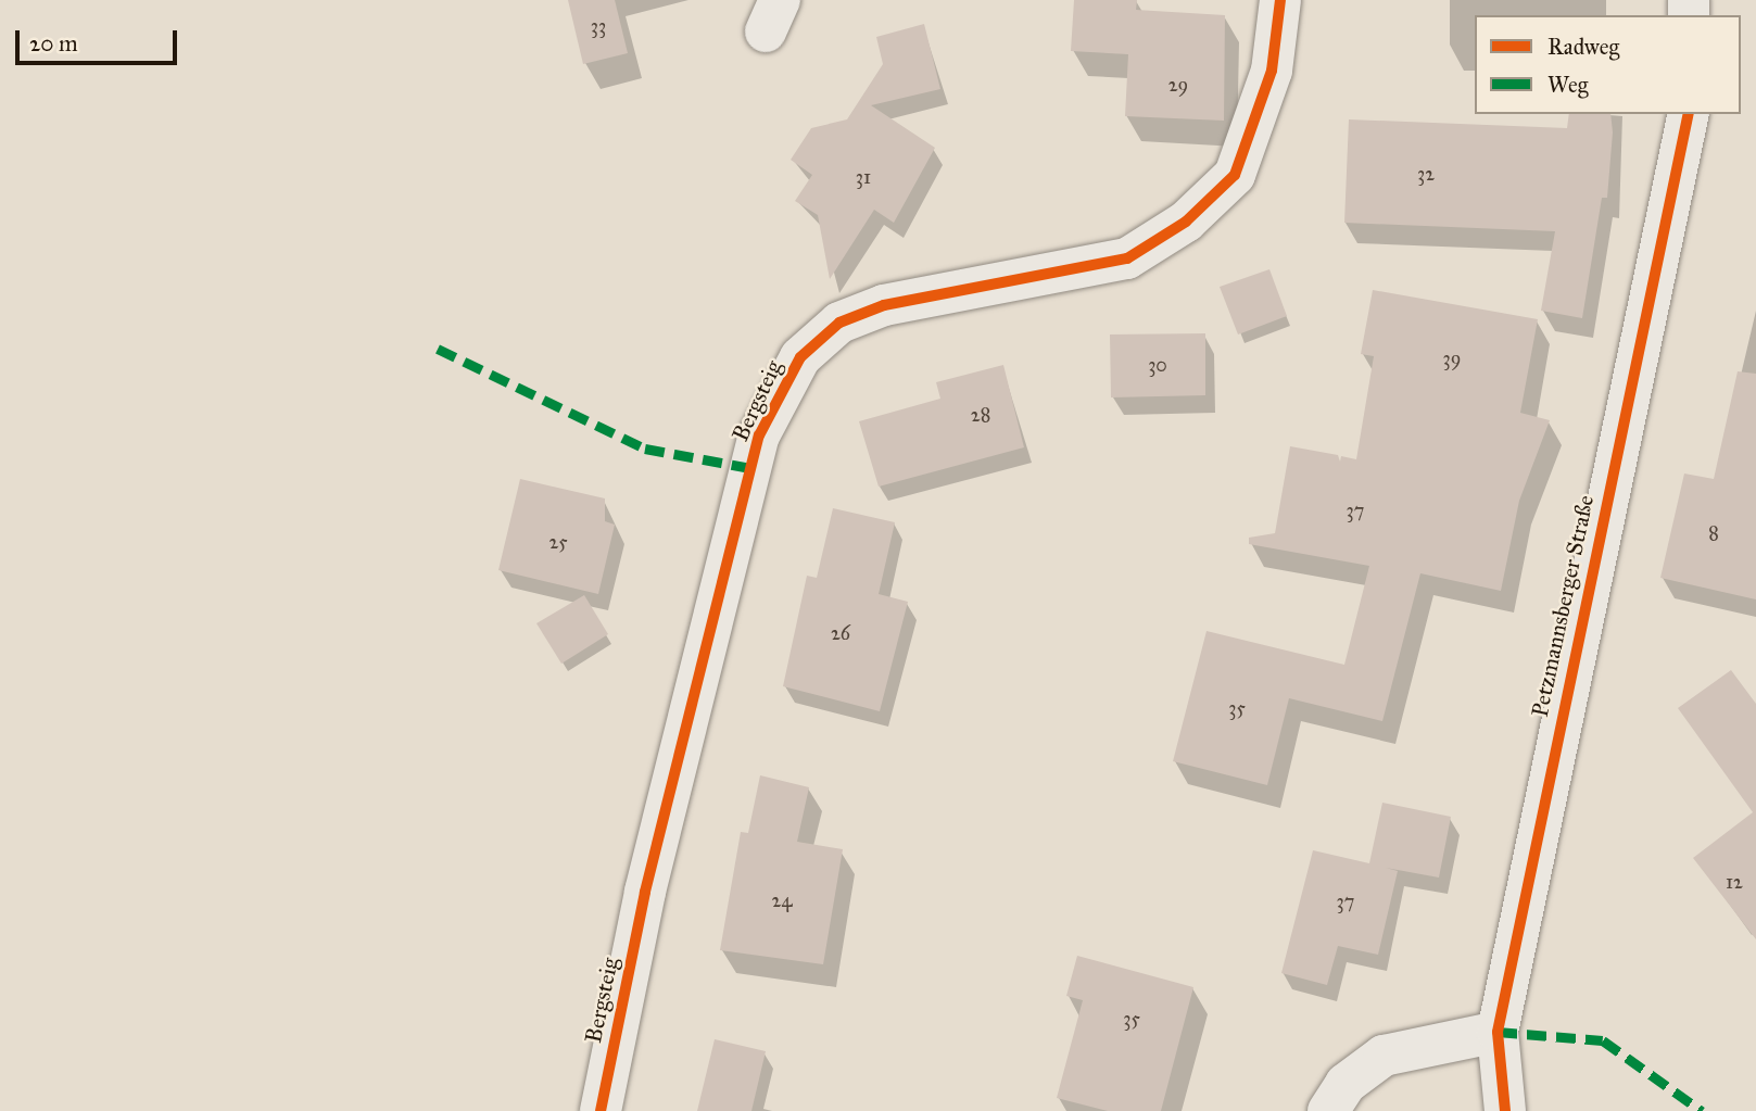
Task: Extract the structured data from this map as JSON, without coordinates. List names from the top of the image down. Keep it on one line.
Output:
{"streets":{"street":["Bergsteig","Petzmannsberger Straße"]},"house_numbers":["33","29","32","31","39","30","28","37","8","25","26","35","12","24","37","35"],"legend":["Radweg","Weg"],"scale_bar":"20 m"}
